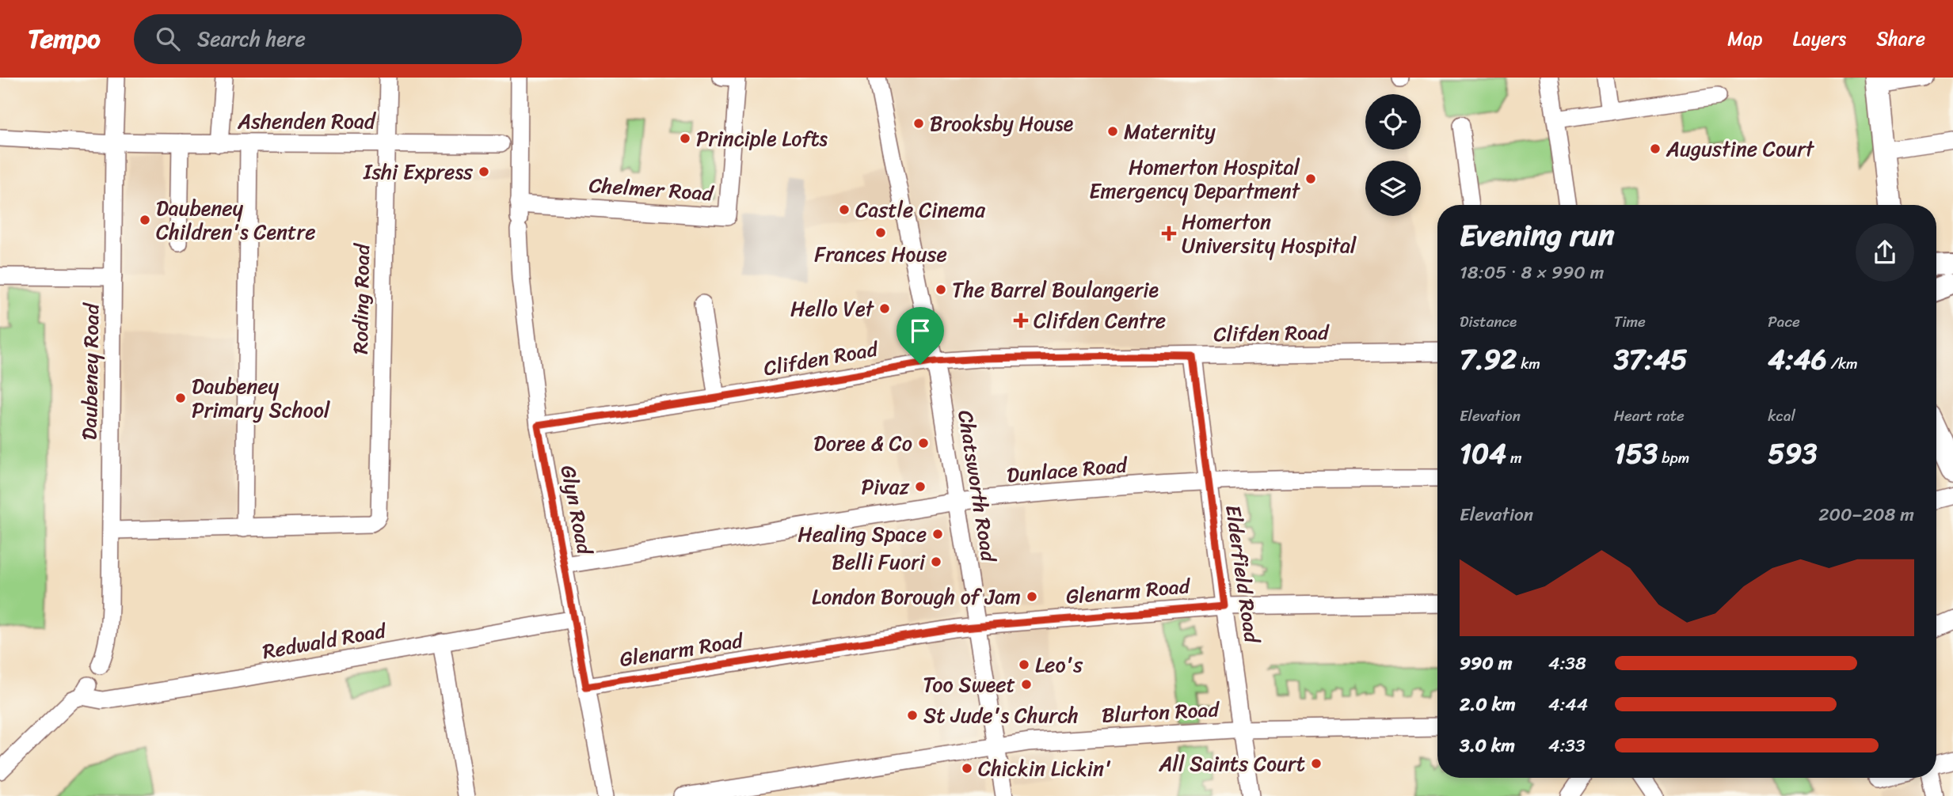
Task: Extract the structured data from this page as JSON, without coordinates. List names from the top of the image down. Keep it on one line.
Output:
{"streets":{"street":["Ashenden Road","Chelmer Road","Roding Road","Clifden Road","Daubeney Road","Dunlace Road","Chatsworth Road","Glyn Road","Elderfield Road","Glenarm Road","Redwald Road","Blurton Road"]},"crossings":[["Ashenden Road","Roding Road"],["Ashenden Road","Daubeney Road"],["Chelmer Road","Glyn Road"],["Clifden Road","Chatsworth Road"],["Clifden Road","Glyn Road"],["Clifden Road","Elderfield Road"],["Dunlace Road","Chatsworth Road"],["Dunlace Road","Glyn Road"],["Dunlace Road","Elderfield Road"],["Chatsworth Road","Glenarm Road"],["Chatsworth Road","Blurton Road"],["Glyn Road","Glenarm Road"],["Glyn Road","Redwald Road"],["Elderfield Road","Glenarm Road"],["Elderfield Road","Blurton Road"]],"places":{"other":["Brooksby House","Maternity","Principle Lofts","Augustine Court","Ishi Express","Homerton Hospital Emergency Department","Castle Cinema","Daubeney Children's Centre","Frances House","The Barrel Boulangerie","Hello Vet","Daubeney Primary School","Doree & Co","Pivaz","Healing Space","Belli Fuori","London Borough of Jam","Leo's","Too Sweet","St Jude's Church","All Saints Court","Chickin Lickin'"],"health":["Homerton University Hospital","Clifden Centre"]},"page":{"header":"Tempo","search":"Search here","nav":["Map","Layers","Share"],"heading":["Evening run","18:05 · 8 × 990 m"],"stats":[["Distance","7.92 km"],["Time","37:45"],["Pace","4:46 /km"],["Elevation","104 m"],["Heart rate","153 bpm"],["kcal","593"]],"chart":["Elevation","200–208 m"],"list":[{"name":"990 m","note":"4:38"},{"name":"2.0 km","note":"4:44"},{"name":"3.0 km","note":"4:33"}]}}
